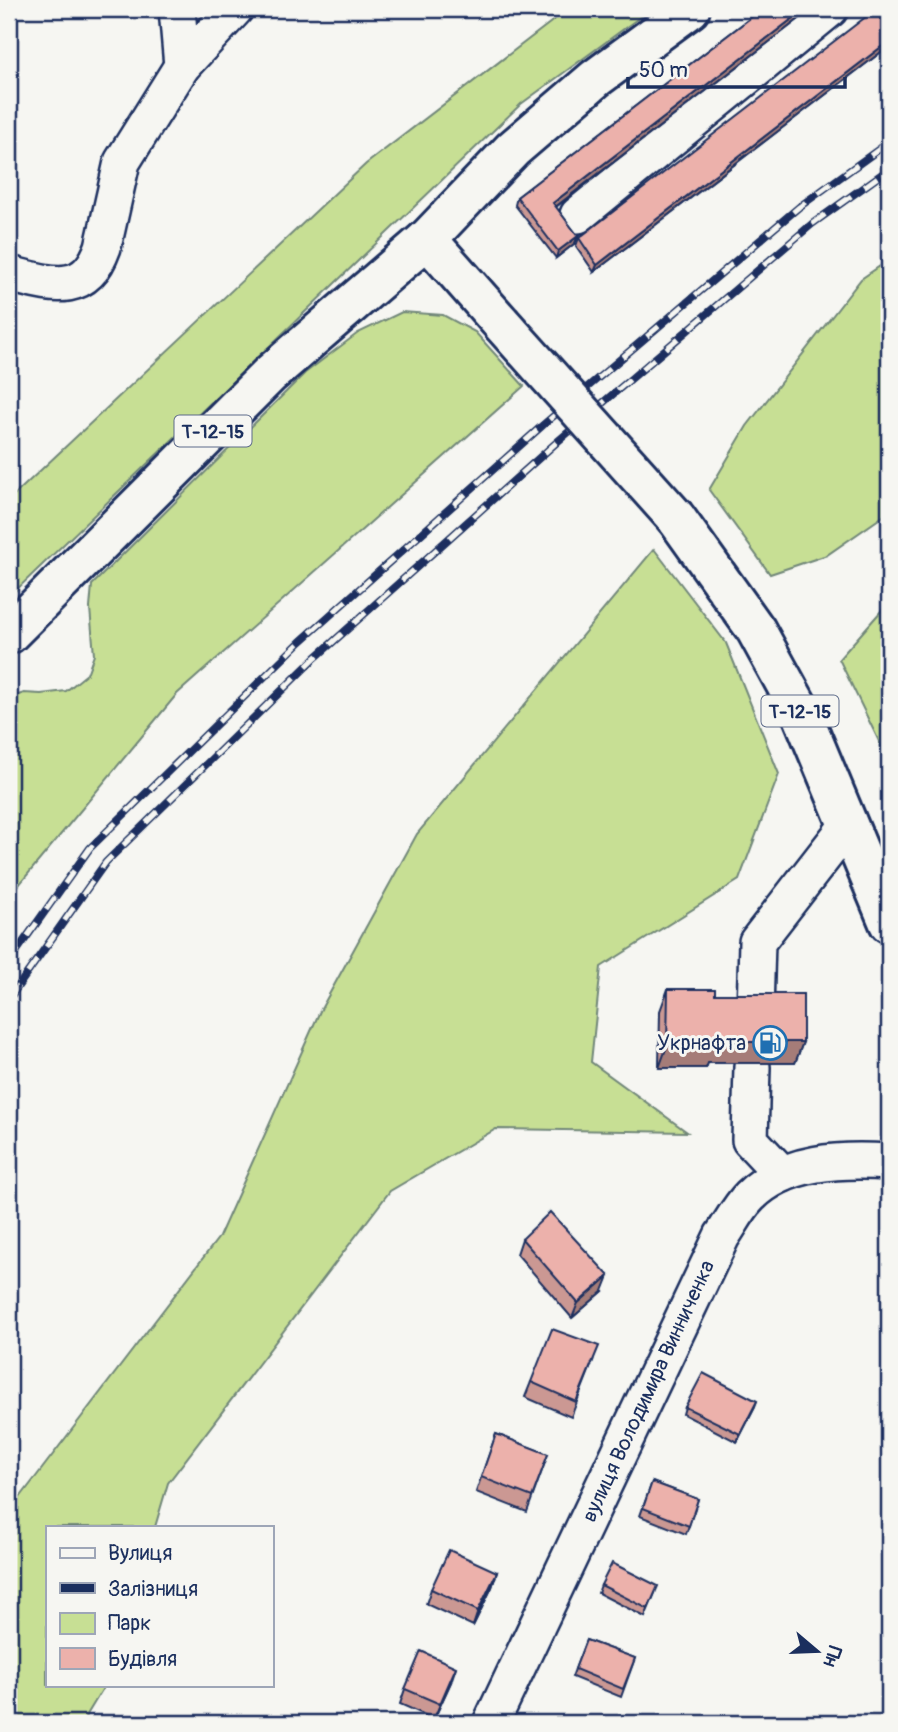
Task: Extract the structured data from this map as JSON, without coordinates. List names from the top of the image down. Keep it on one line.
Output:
{"streets":{"main road":["Т-12-15"],"street":["вулиця Володимира Винниченка"]},"places":{"fuel station":["Укрнафта"]},"legend":["Вулиця","Залізниця","Парк","Будівля"],"scale_bar":"50 m","north":"right"}
